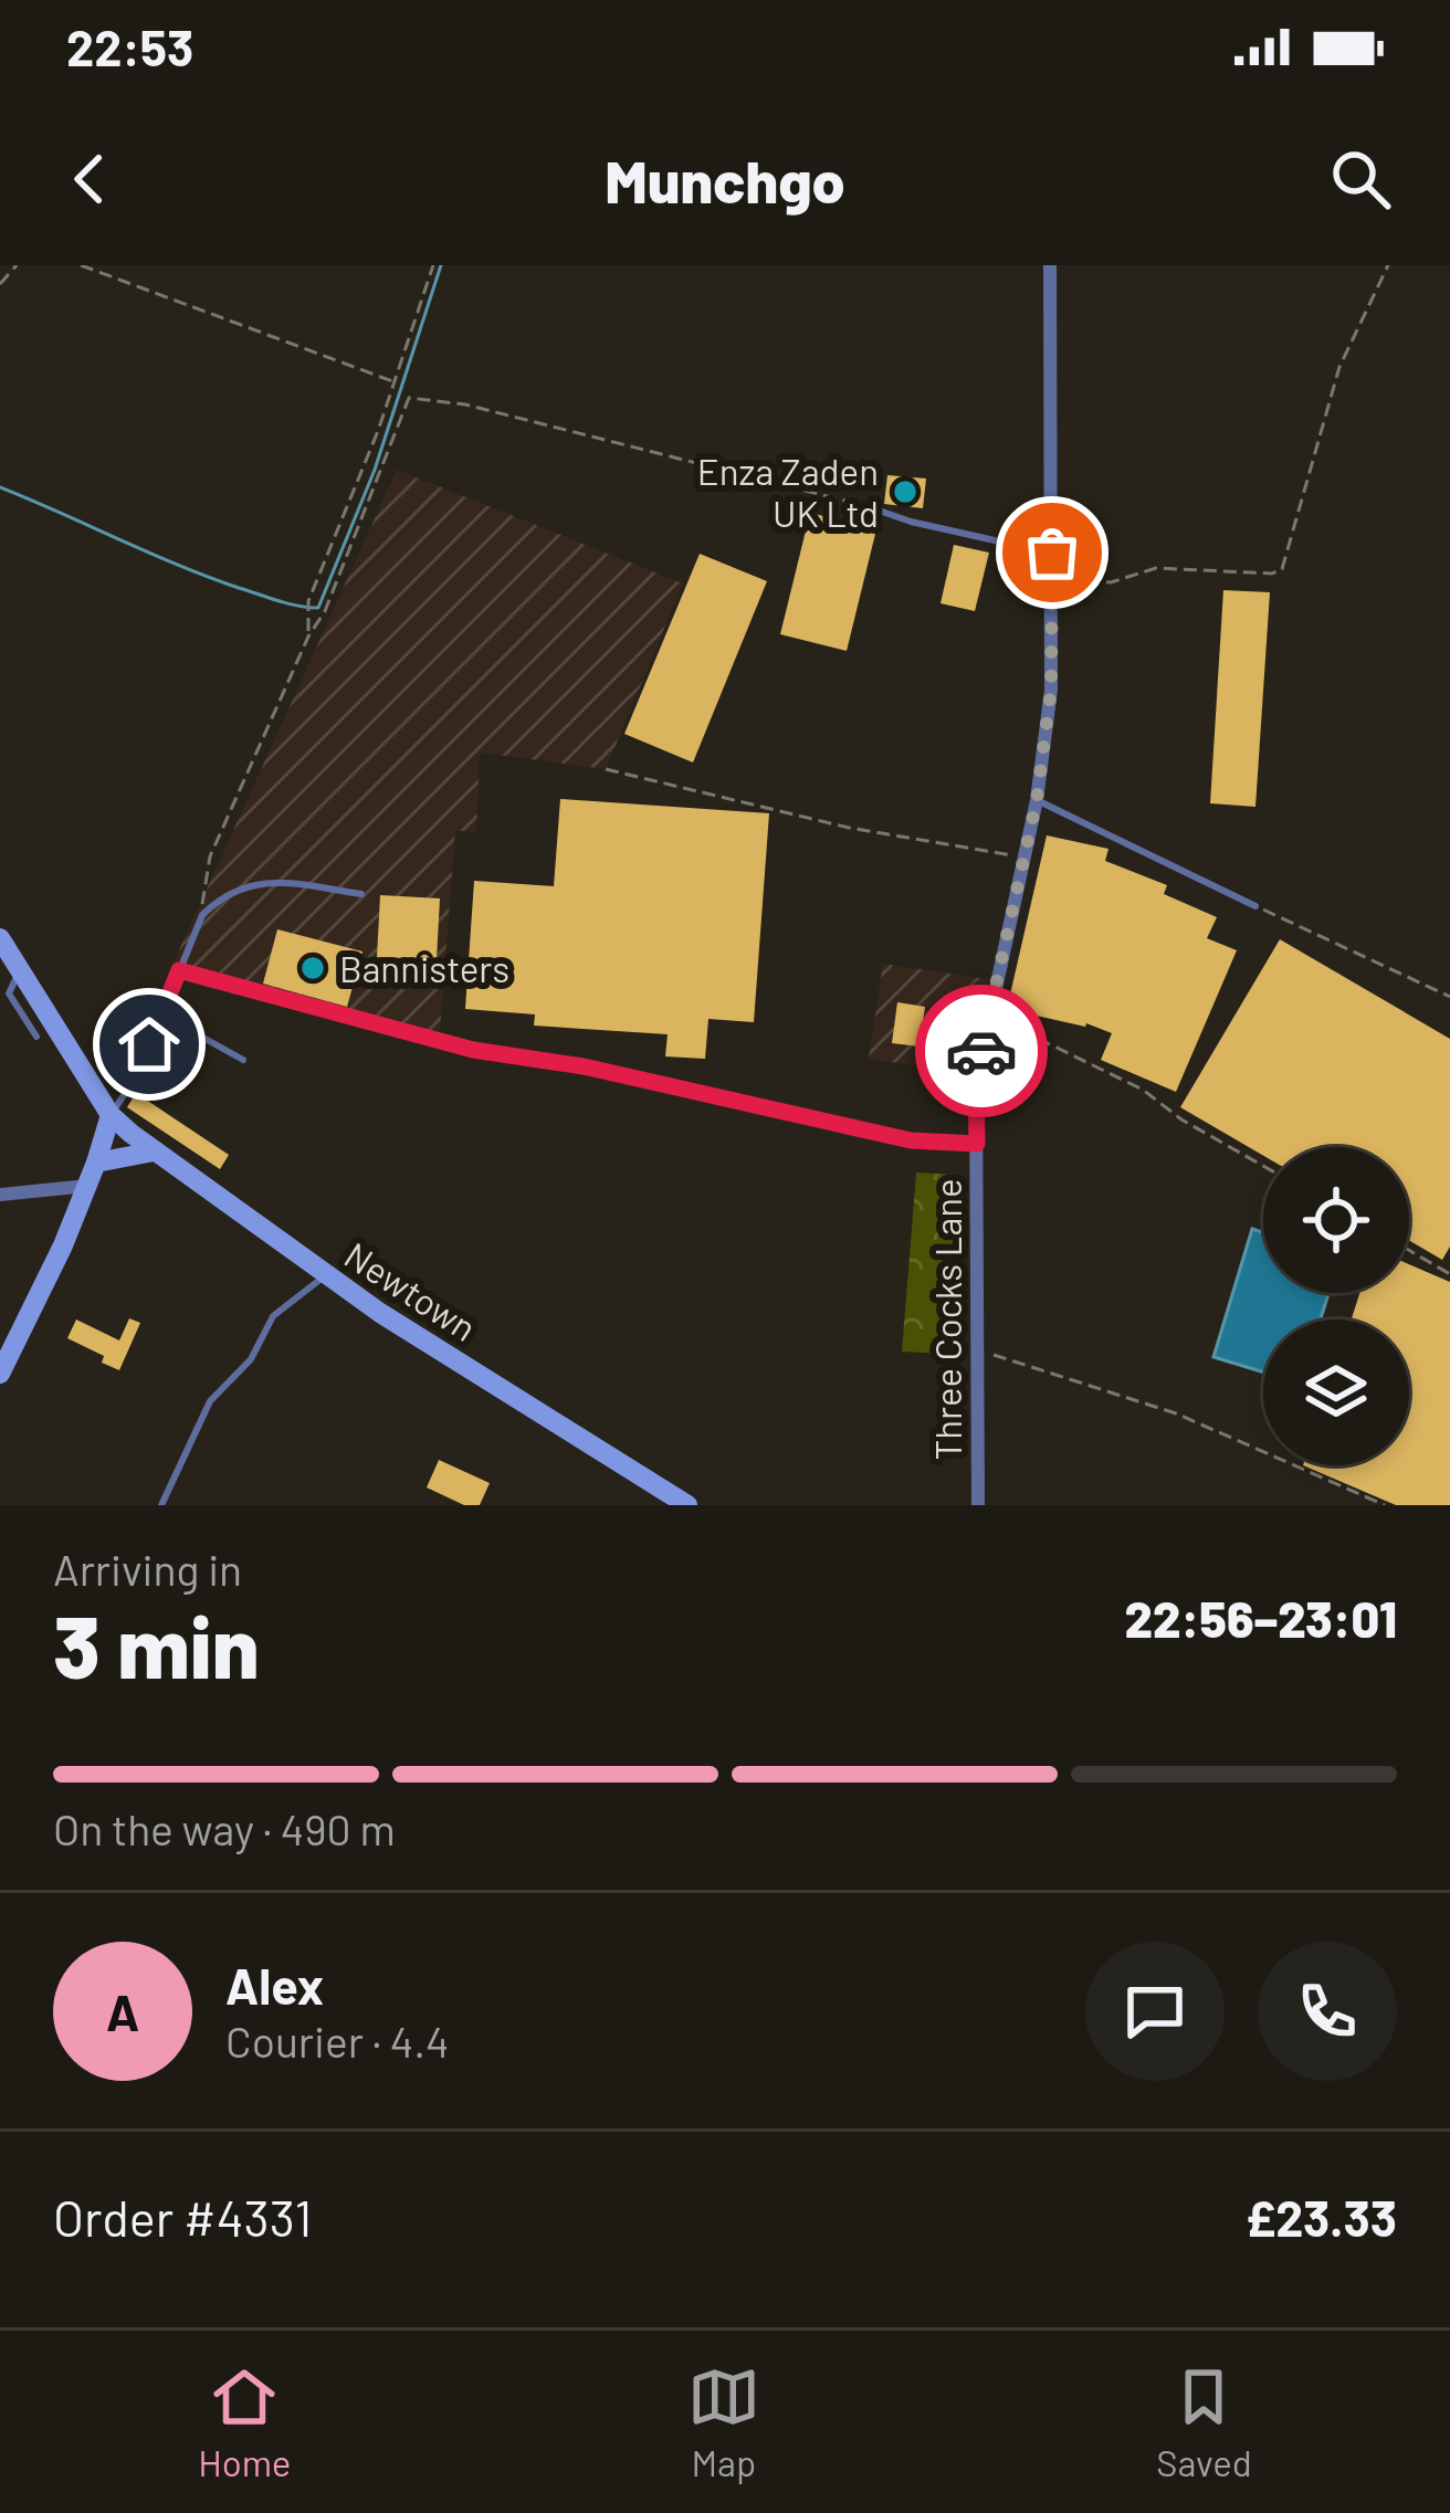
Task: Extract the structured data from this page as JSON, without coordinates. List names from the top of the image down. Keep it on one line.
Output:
{"streets":{"main road":["Newtown"],"street":["Three Cocks Lane"]},"places":["Enza Zaden UK Ltd","Bannisters"],"page":{"status":"22:53","header":"Munchgo","heading":["3 min","Arriving in","22:56–23:01"],"panel":["Alex","Courier · 4.4","Order #4331","£23.33"],"bar":"On the way · 490 m","round":"A","tabs":["Home","Map","Saved"]}}
